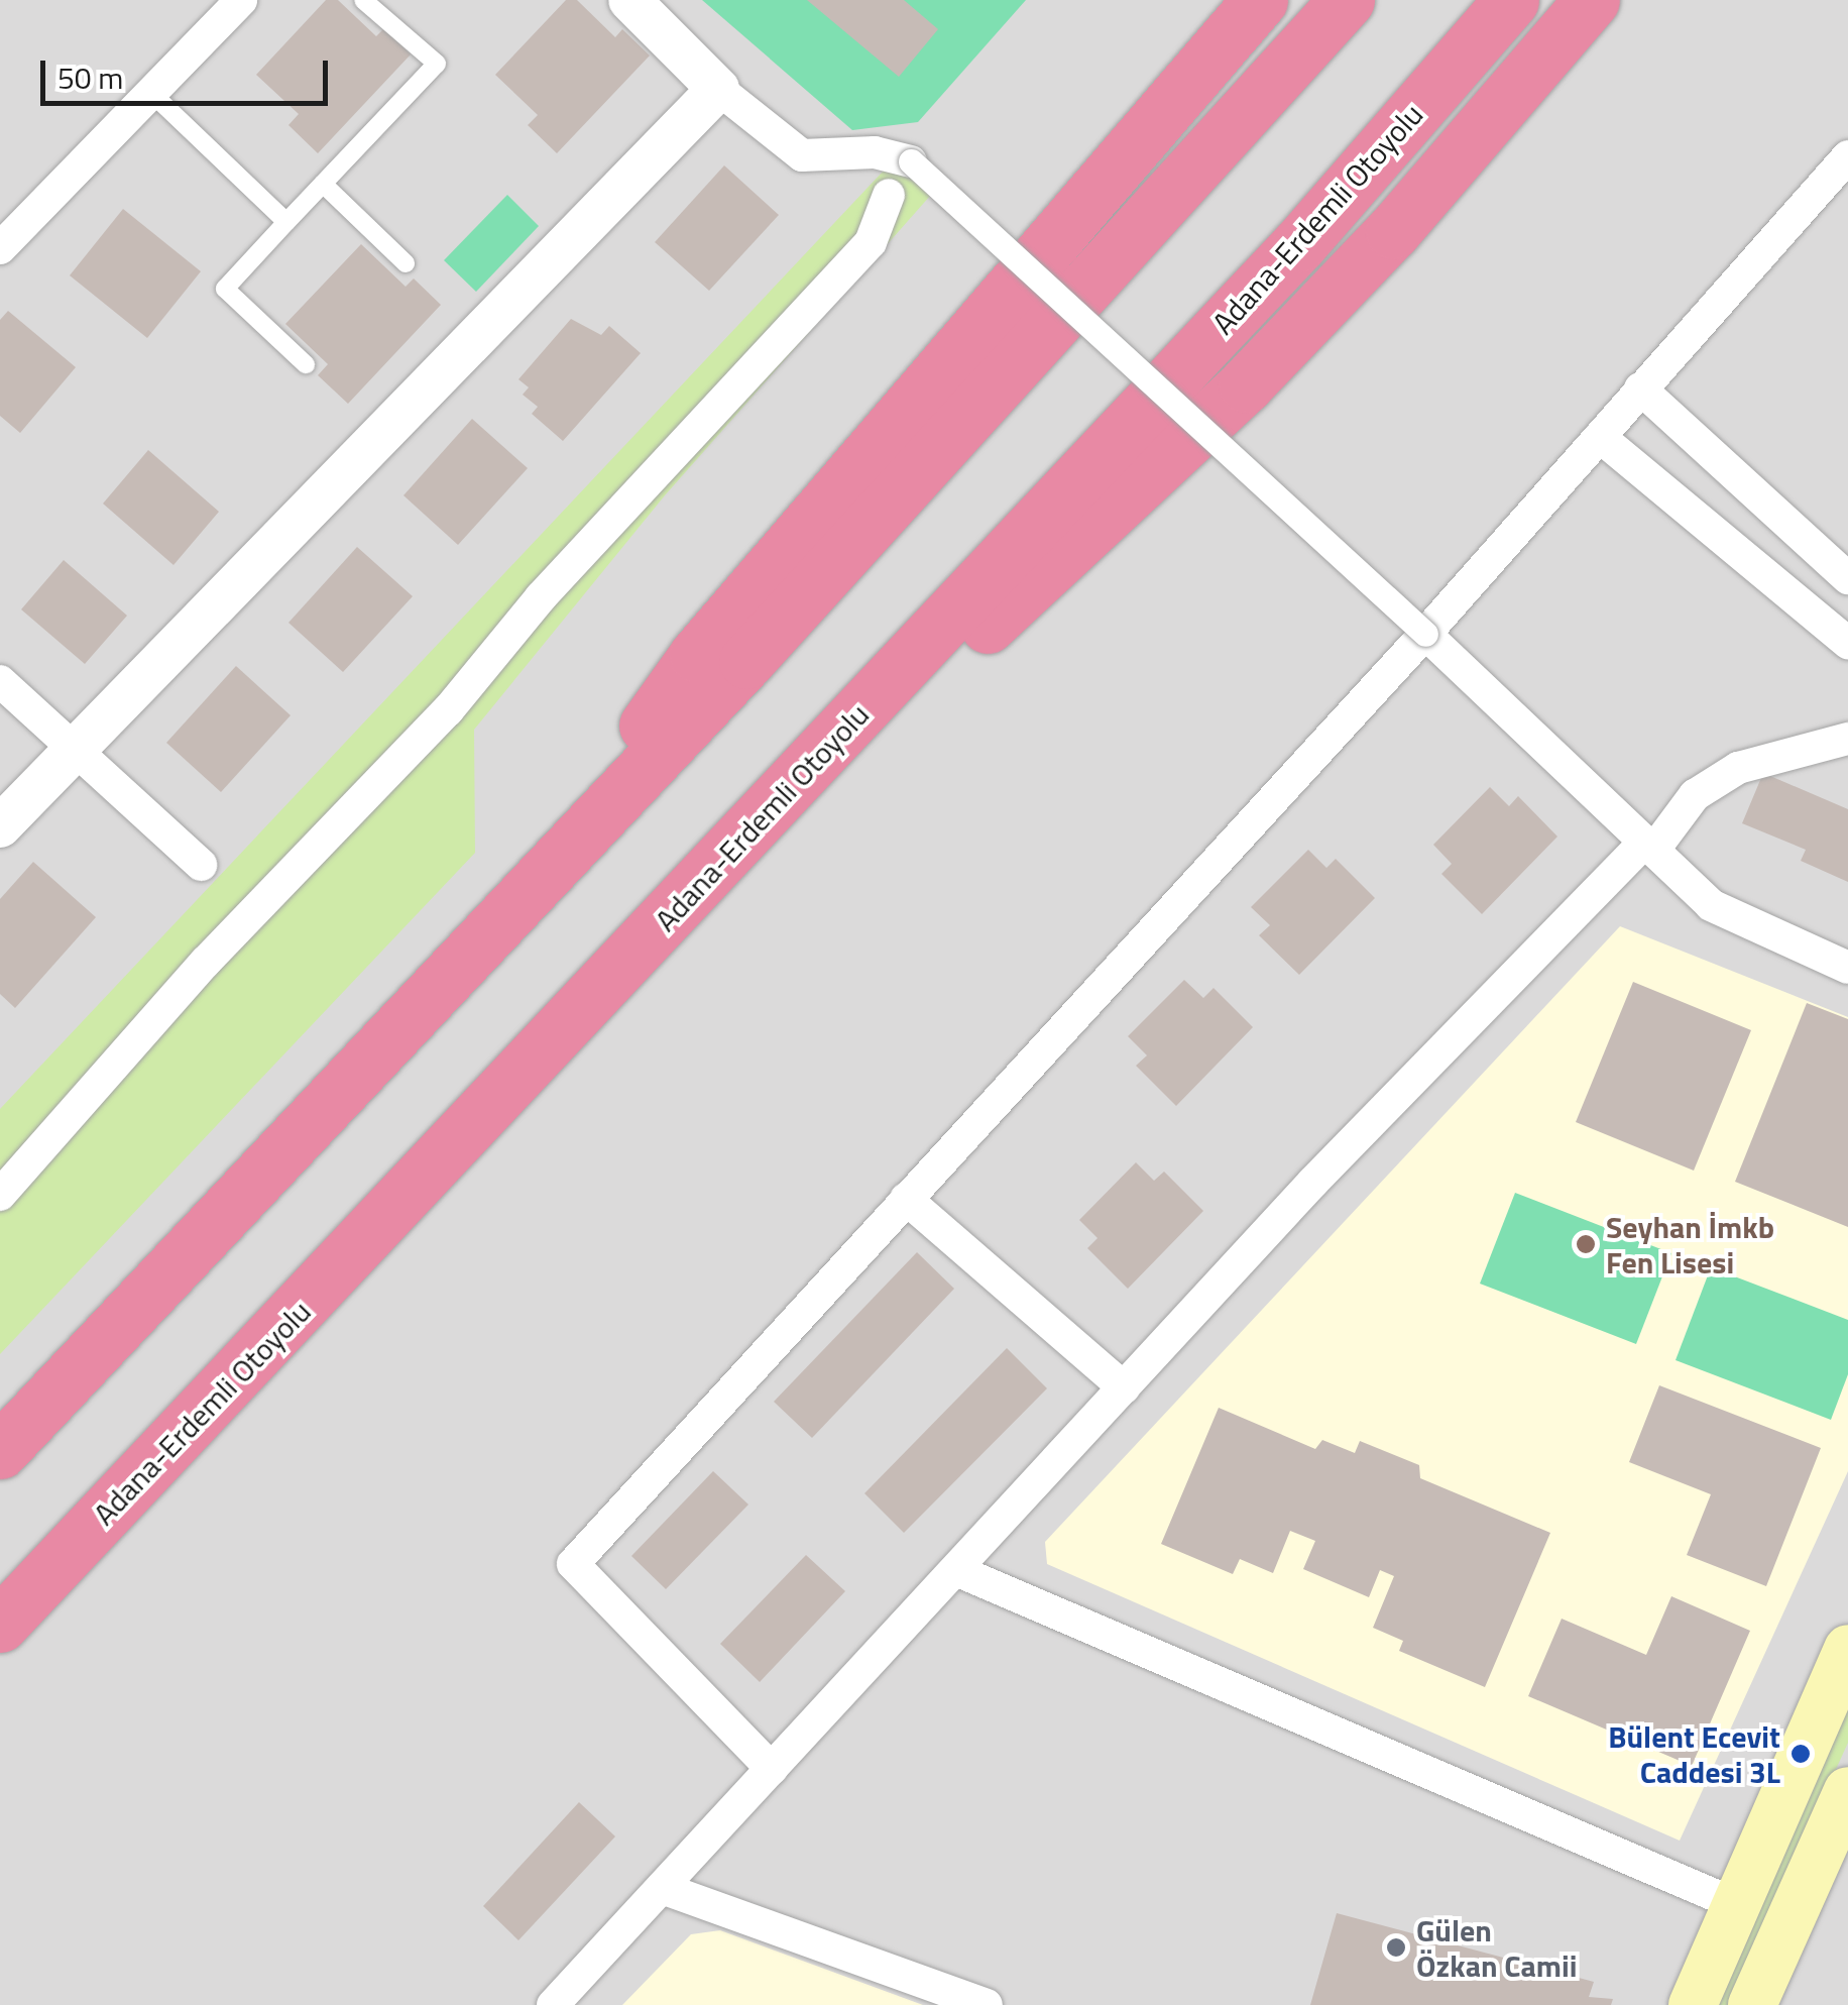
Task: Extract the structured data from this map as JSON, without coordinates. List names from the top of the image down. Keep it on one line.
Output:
{"streets":{"highway":["Adana-Erdemli Otoyolu"]},"places":["Seyhan İmkb Fen Lisesi","Bülent Ecevit Caddesi 3L","Gülen Özkan Camii"],"scale_bar":"50 m"}
